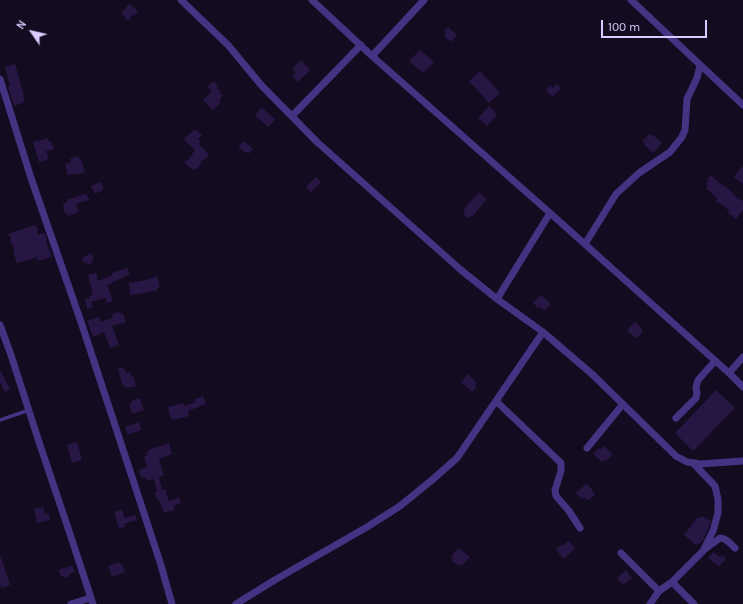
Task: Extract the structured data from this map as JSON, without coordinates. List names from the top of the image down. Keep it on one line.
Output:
{"scale_bar":"100 m","north":"top left"}
